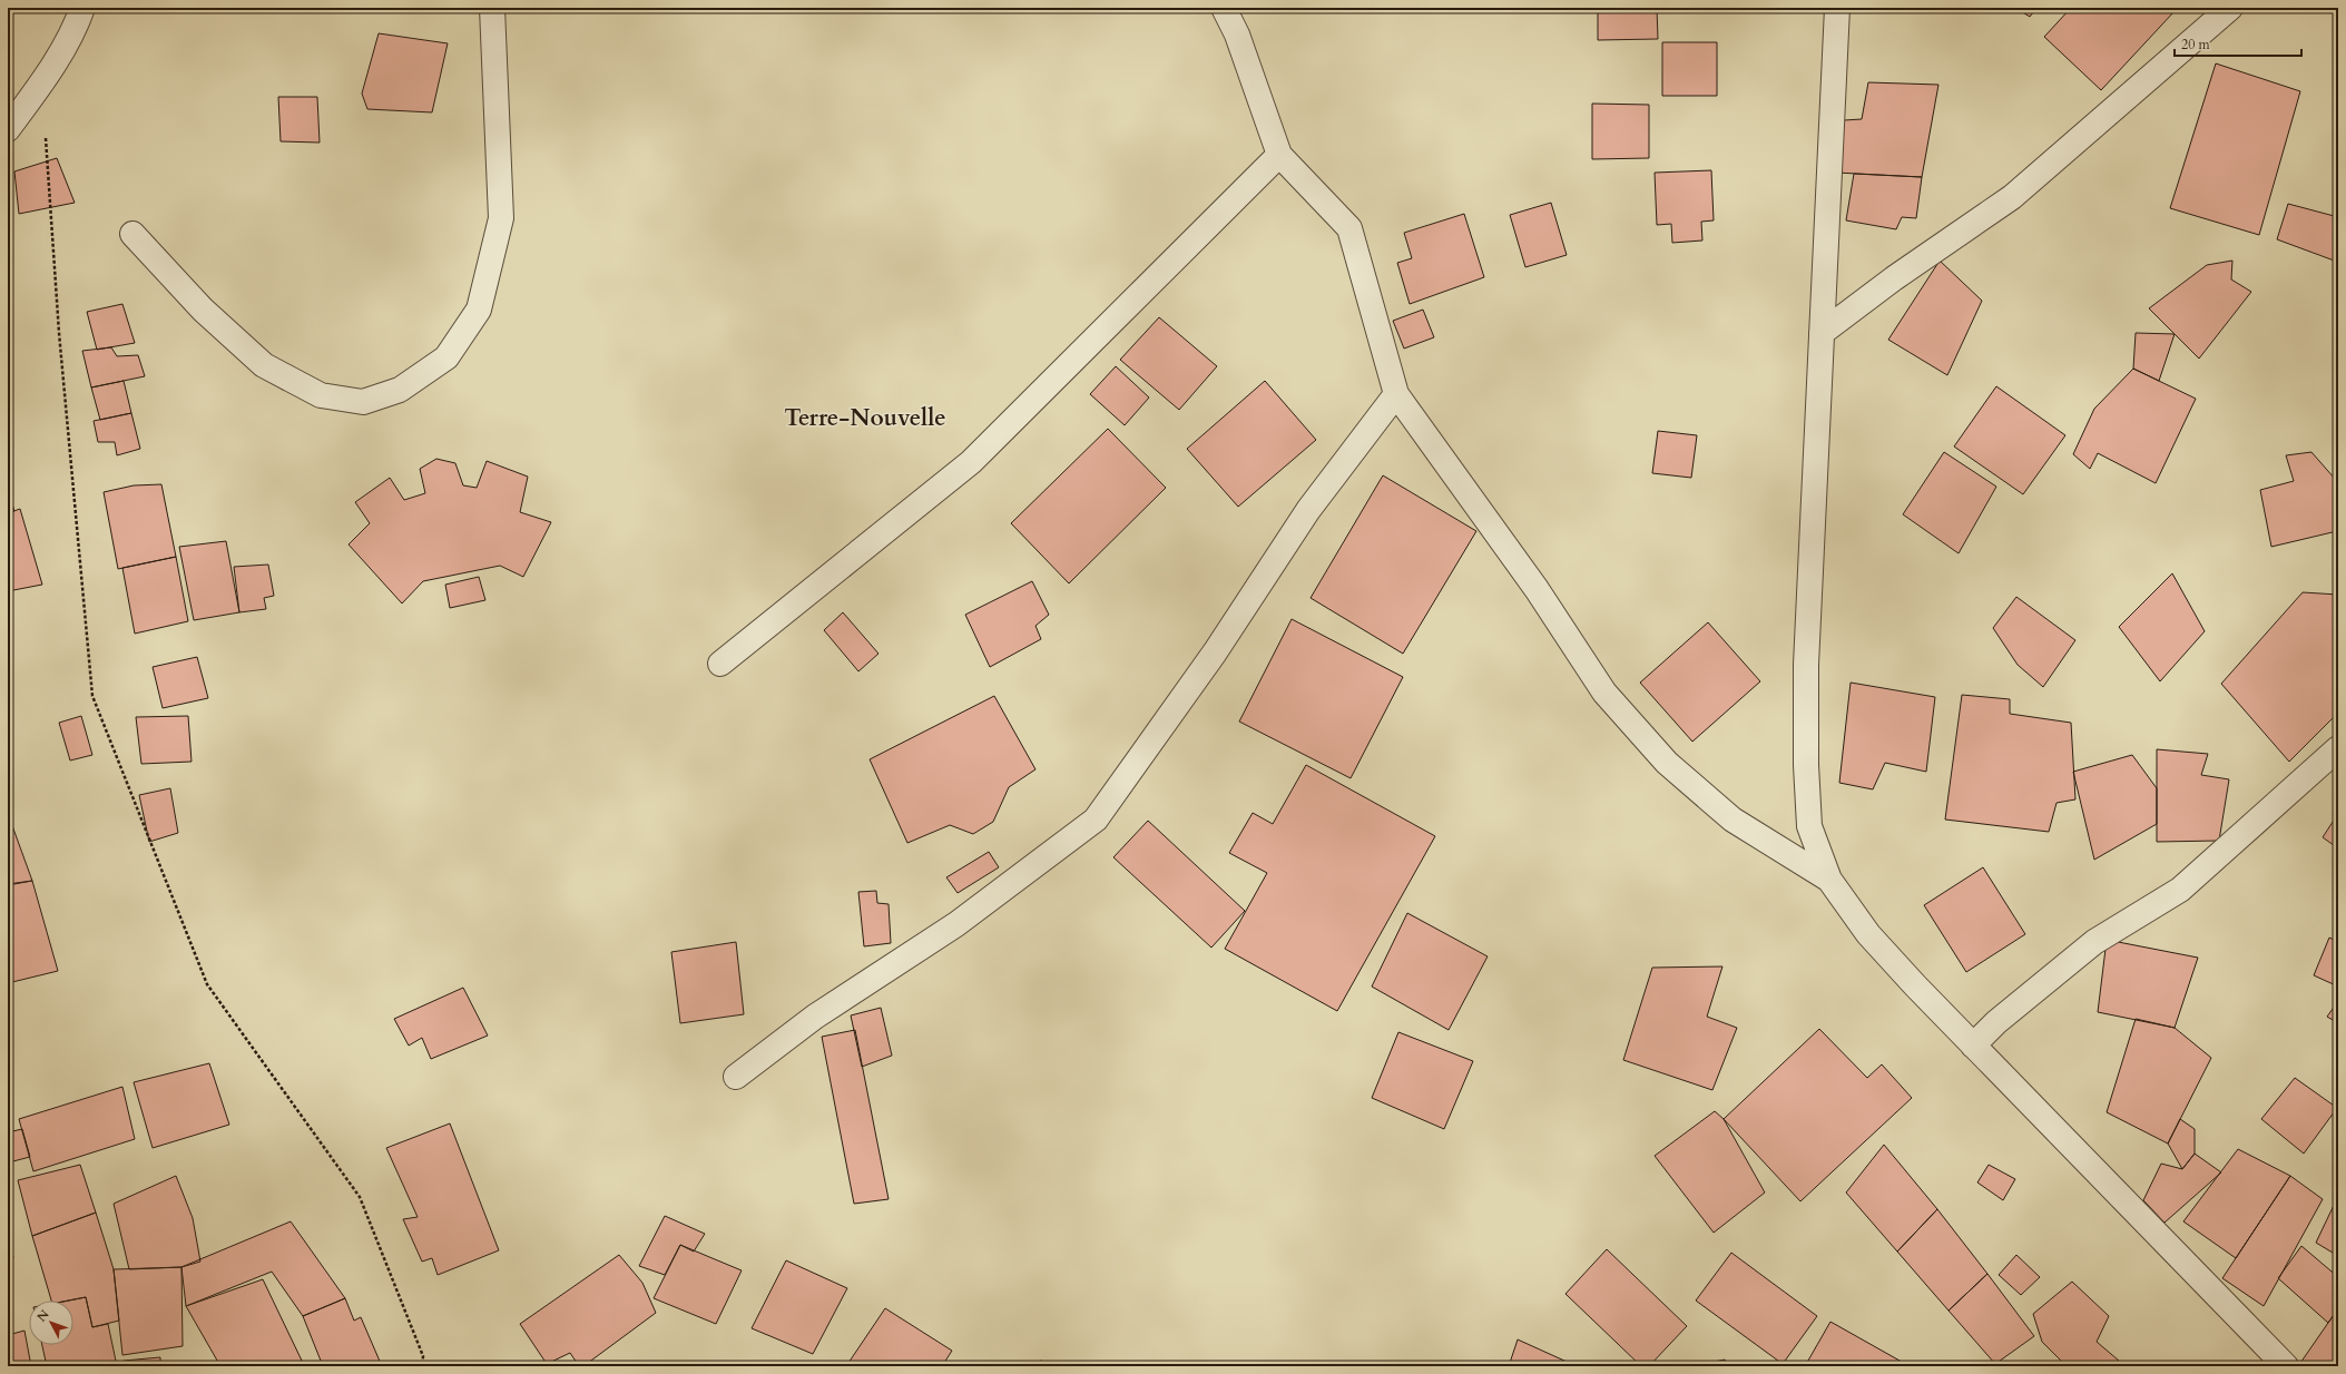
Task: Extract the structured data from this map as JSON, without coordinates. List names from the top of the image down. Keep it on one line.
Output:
{"districts":["Terre-Nouvelle"],"scale_bar":"20 m","north":"top left"}
